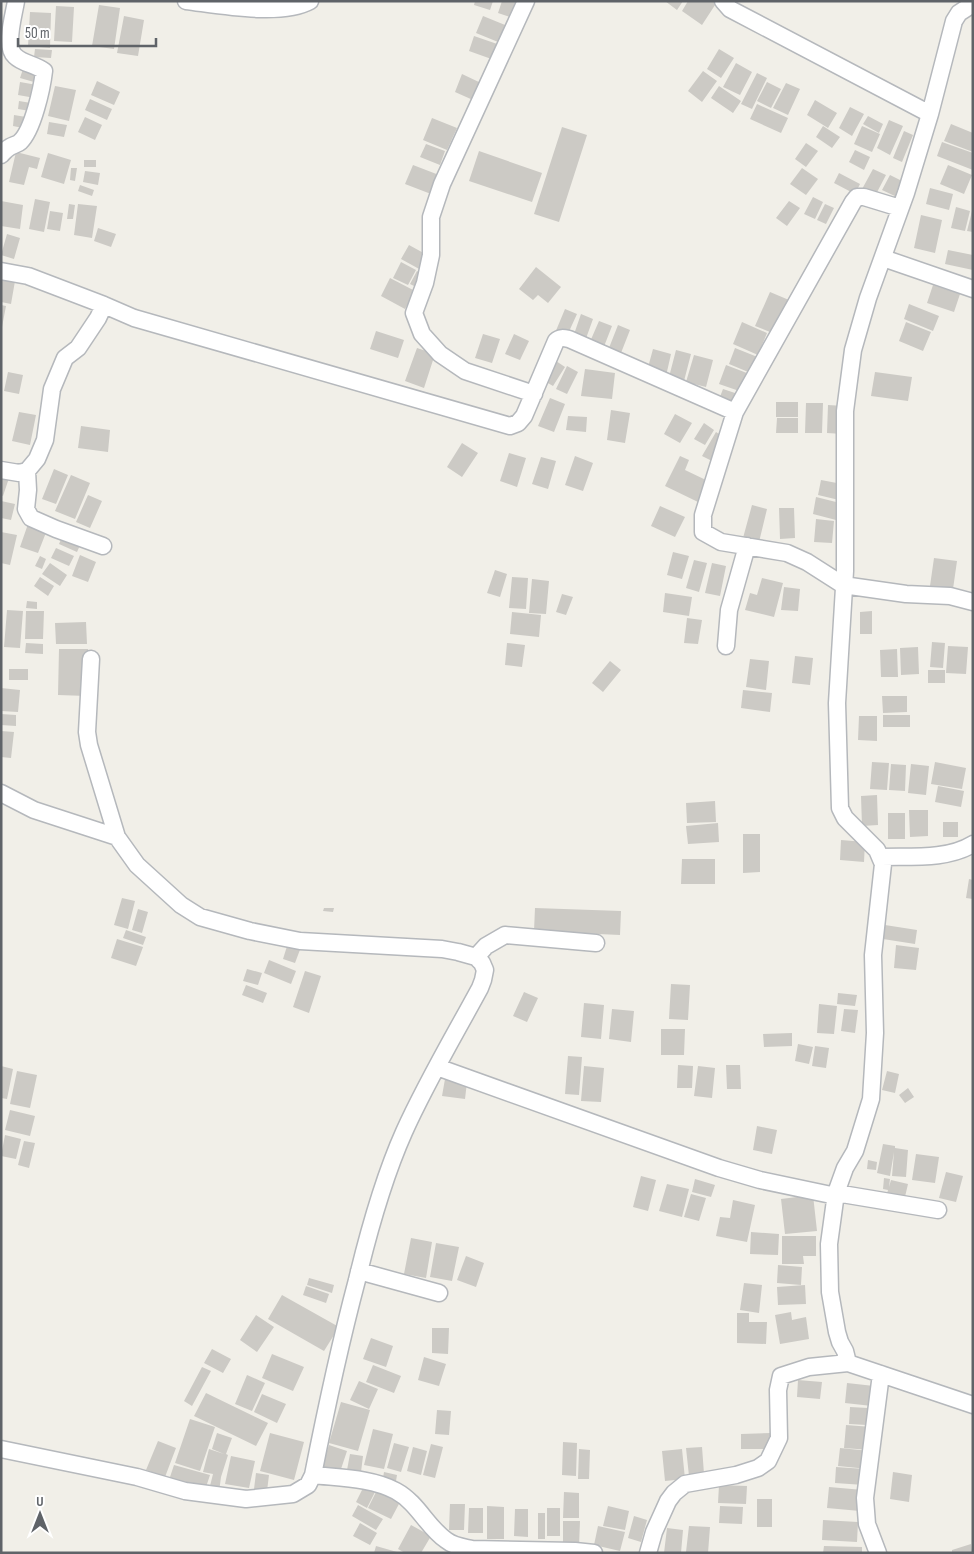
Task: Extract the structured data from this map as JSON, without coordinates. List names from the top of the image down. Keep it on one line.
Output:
{"scale_bar":"50 m","north":"top"}
